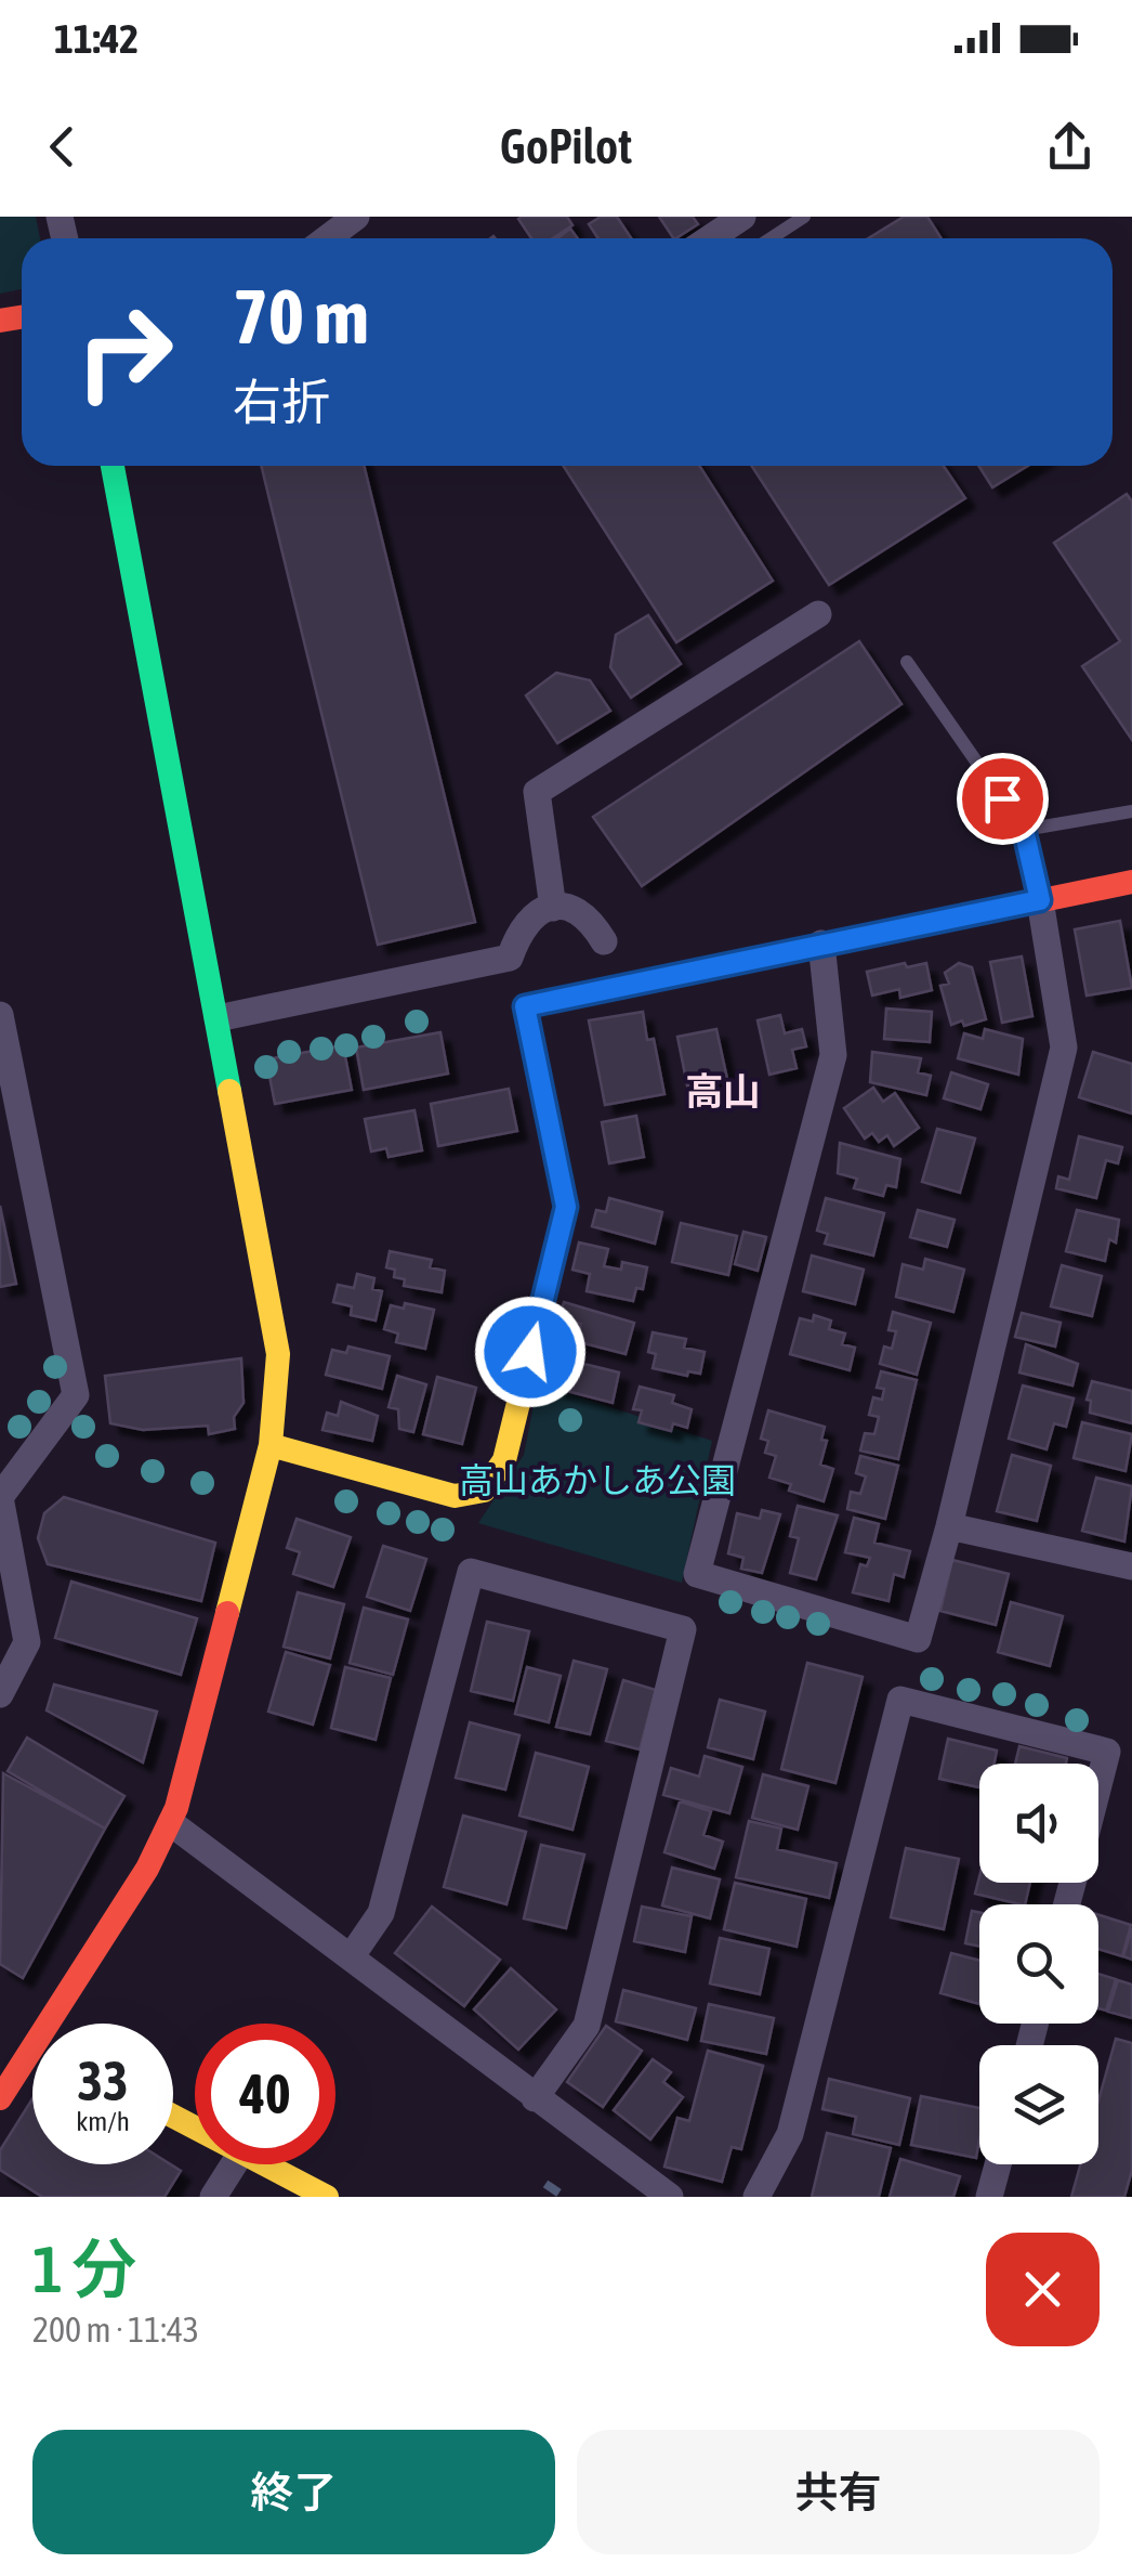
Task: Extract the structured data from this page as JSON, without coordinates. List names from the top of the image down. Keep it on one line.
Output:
{"districts":["高山"],"parks":["高山あかしあ公園"],"page":{"status":"11:42","header":"GoPilot","turn":["70 m","右折"],"speed":"33 km/h","limit":"40","heading":["1 分","200 m · 11:43"],"buttons":["終了","共有"]}}
